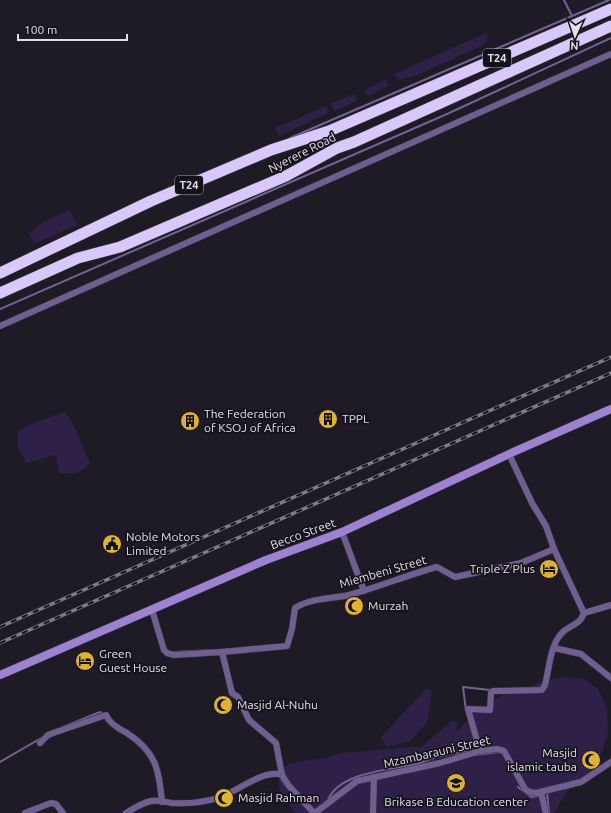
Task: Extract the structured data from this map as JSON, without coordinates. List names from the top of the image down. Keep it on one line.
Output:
{"streets":{"highway":["T24","Nyerere Road"],"street":["Becco Street","Miembeni Street","Mzambarauni Street"]},"places":{"building":["TPPL","The Federation of KSOJ of Africa"],"public building":["Noble Motors Limited"],"hotel":["Triple Z Plus","Green Guest House"],"mosque":["Murzah","Masjid Al-Nuhu","Masjid islamic tauba","Masjid Rahman"],"school or university":["Brikase B Education center"]},"scale_bar":"100 m","north":"bottom"}
